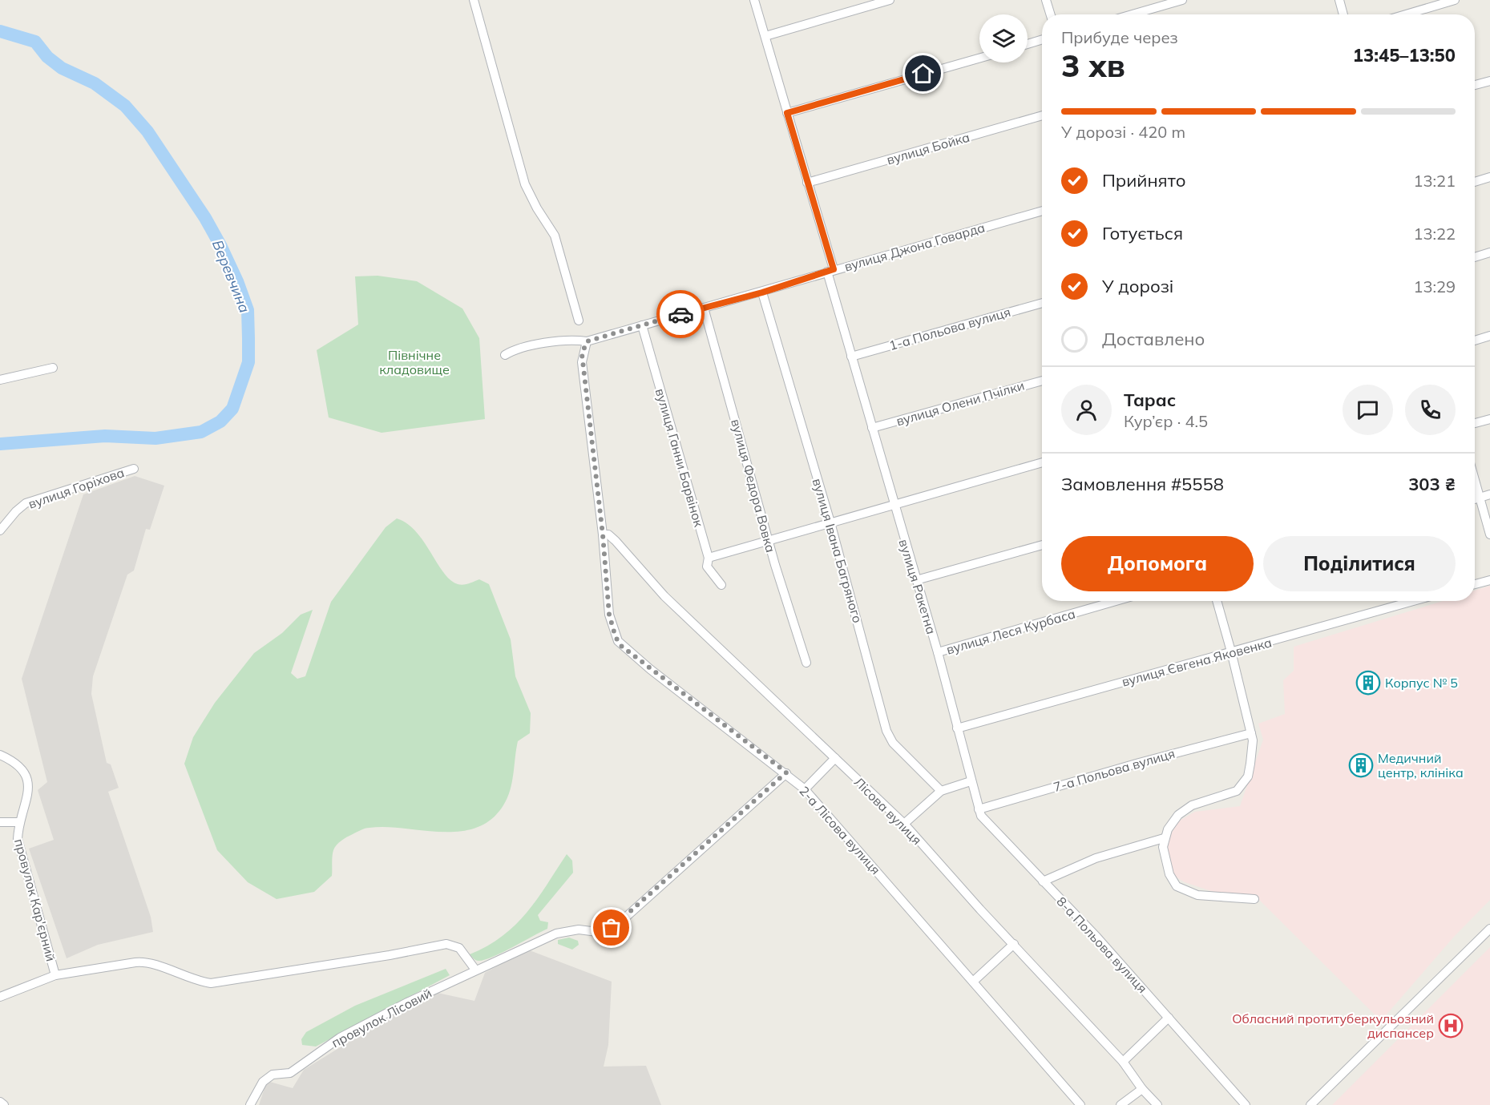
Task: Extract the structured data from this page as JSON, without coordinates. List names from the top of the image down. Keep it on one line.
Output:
{"streets":{"street":["вулиця Бойка","вулиця Джона Говарда","1-а Польова вулиця","вулиця Олени Пчілки","вулиця Ганни Барвінок","вулиця Федора Вовка","вулиця Горіхова","вулиця Івана Багряного","вулиця Ракетна","вулиця Леся Курбаса","вулиця Євгена Яковенка","7-а Польова вулиця","Лісова вулиця","2-а Лісова вулиця","провулок Кар'єрний","8-а Польова вулиця","провулок Лісовий"]},"crossings":[["вулиця Бойка","вулиця Ракетна"],["вулиця Джона Говарда","вулиця Ганни Барвінок"],["вулиця Джона Говарда","вулиця Федора Вовка"],["вулиця Джона Говарда","вулиця Івана Багряного"],["вулиця Джона Говарда","вулиця Ракетна"],["вулиця Джона Говарда","2-а Лісова вулиця"],["1-а Польова вулиця","вулиця Ракетна"],["вулиця Олени Пчілки","вулиця Ракетна"],["вулиця Ракетна","вулиця Леся Курбаса"],["вулиця Ракетна","вулиця Євгена Яковенка"],["вулиця Ракетна","7-а Польова вулиця"],["вулиця Ракетна","8-а Польова вулиця"],["Лісова вулиця","2-а Лісова вулиця"],["2-а Лісова вулиця","провулок Лісовий"]],"water":["Веревчина"],"parks":["Північне кладовище"],"places":{"building":["Корпус № 5","Медичний центр, клініка"],"hospital":["Обласний протитуберкульозний диспансер"]},"page":{"heading":["3 хв","Прибуде через","13:45–13:50"],"panel":["Тарас","Кур’єр · 4.5","Замовлення #5558","303 ₴"],"bar":"У дорозі · 420 m","list":[["Прийнято","13:21"],["Готується","13:22"],["У дорозі","13:29"],"Доставлено"],"buttons":["Допомога","Поділитися"]}}
